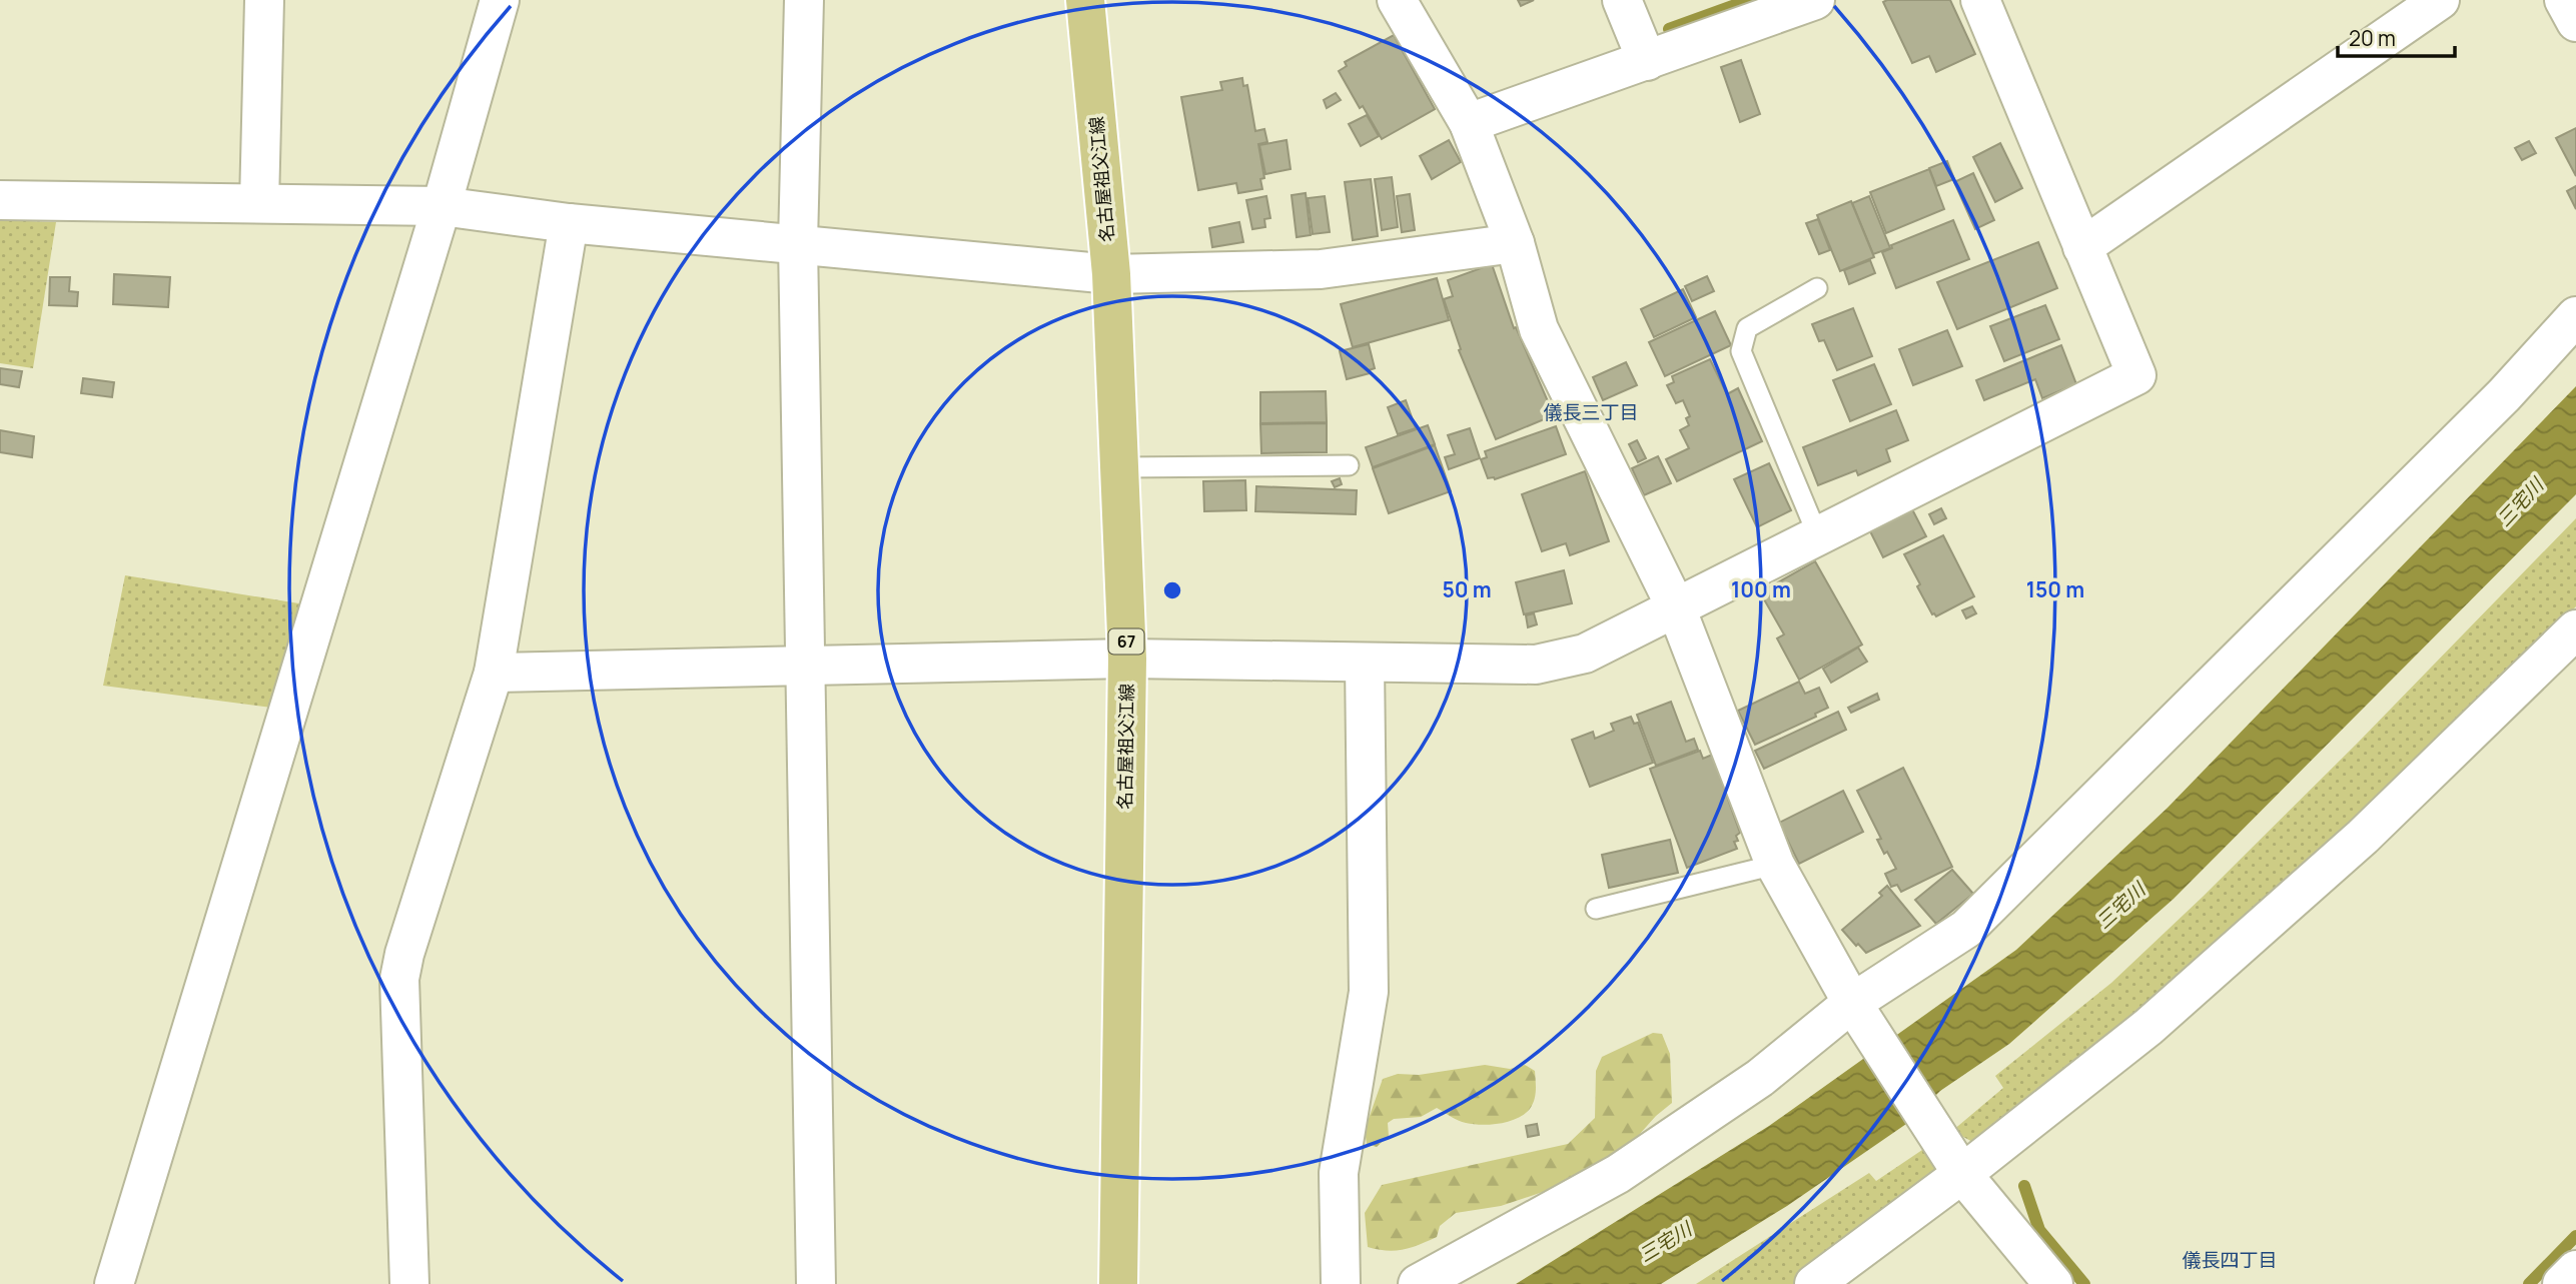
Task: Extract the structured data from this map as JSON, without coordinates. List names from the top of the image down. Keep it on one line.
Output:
{"streets":{"main road":["名古屋祖父江線","67"]},"districts":["儀長三丁目","儀長四丁目"],"water":["三宅川"],"scale_bar":"20 m","rings":["50 m","100 m","150 m"]}
